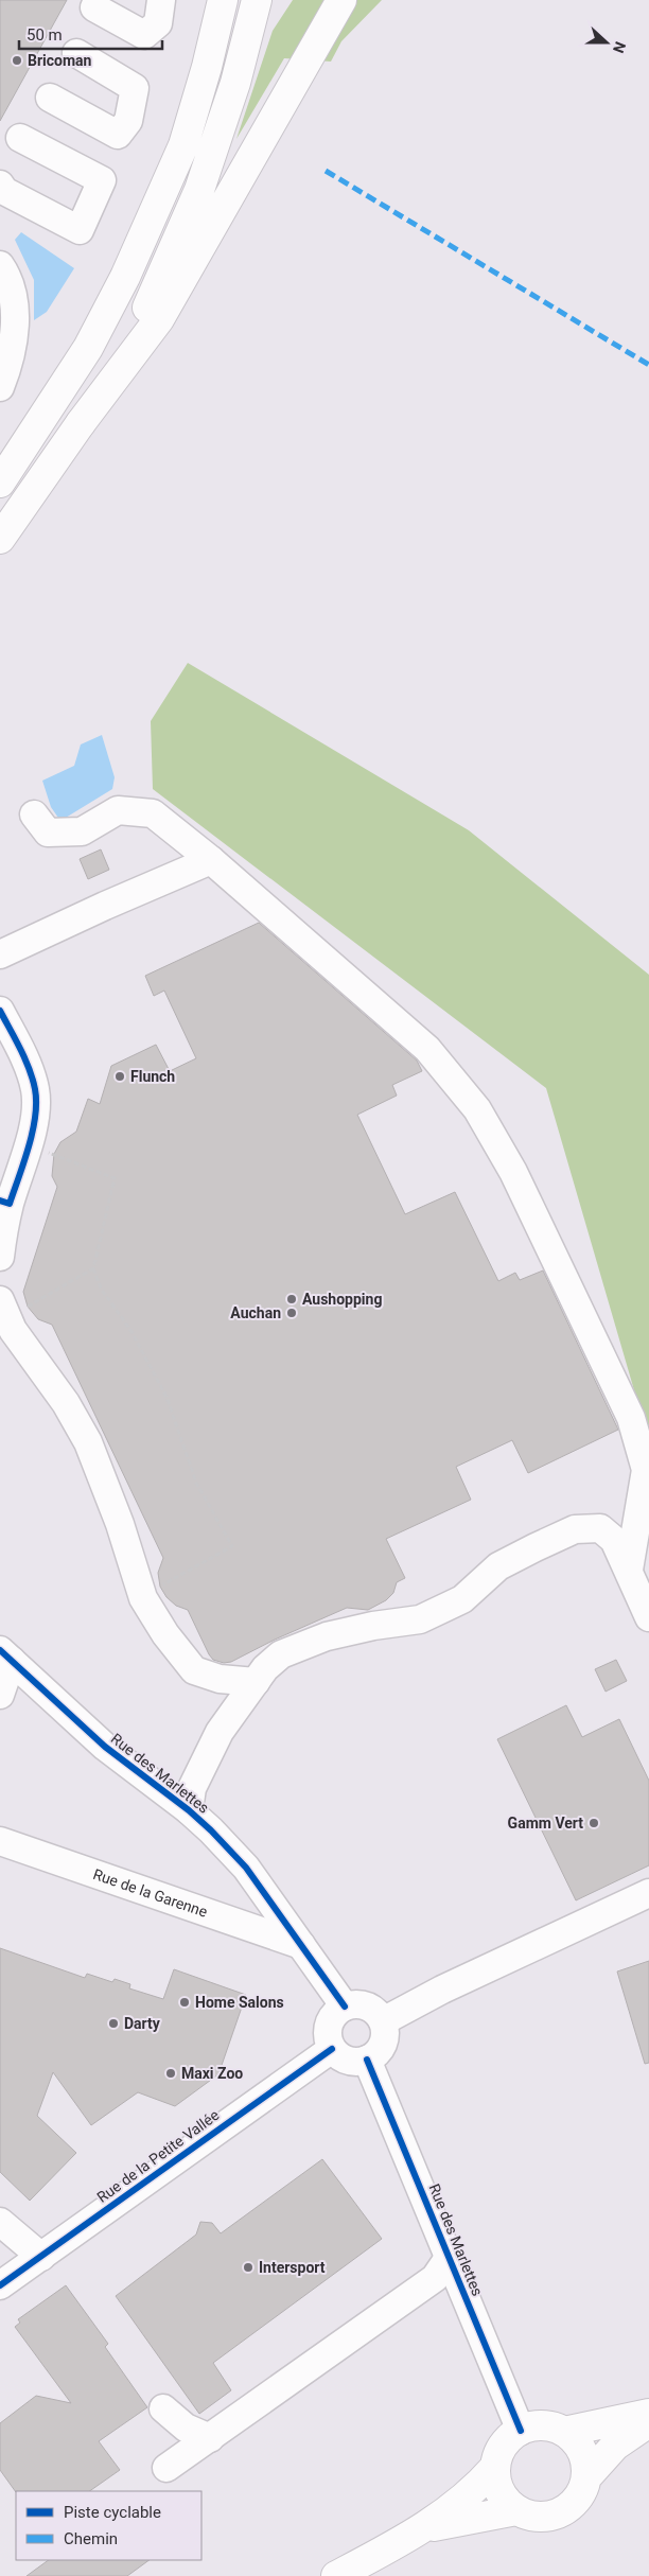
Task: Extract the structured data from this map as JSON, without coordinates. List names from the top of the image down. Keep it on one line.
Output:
{"streets":{"street":["Rue des Marlettes","Rue de la Garenne","Rue de la Petite Vallée"]},"crossings":[["Rue des Marlettes","Rue de la Garenne"],["Rue des Marlettes","Rue de la Petite Vallée"]],"places":["Bricoman","Flunch","Aushopping","Auchan","Gamm Vert","Home Salons","Darty","Maxi Zoo","Intersport"],"legend":["Piste cyclable","Chemin"],"scale_bar":"50 m","north":"right"}
